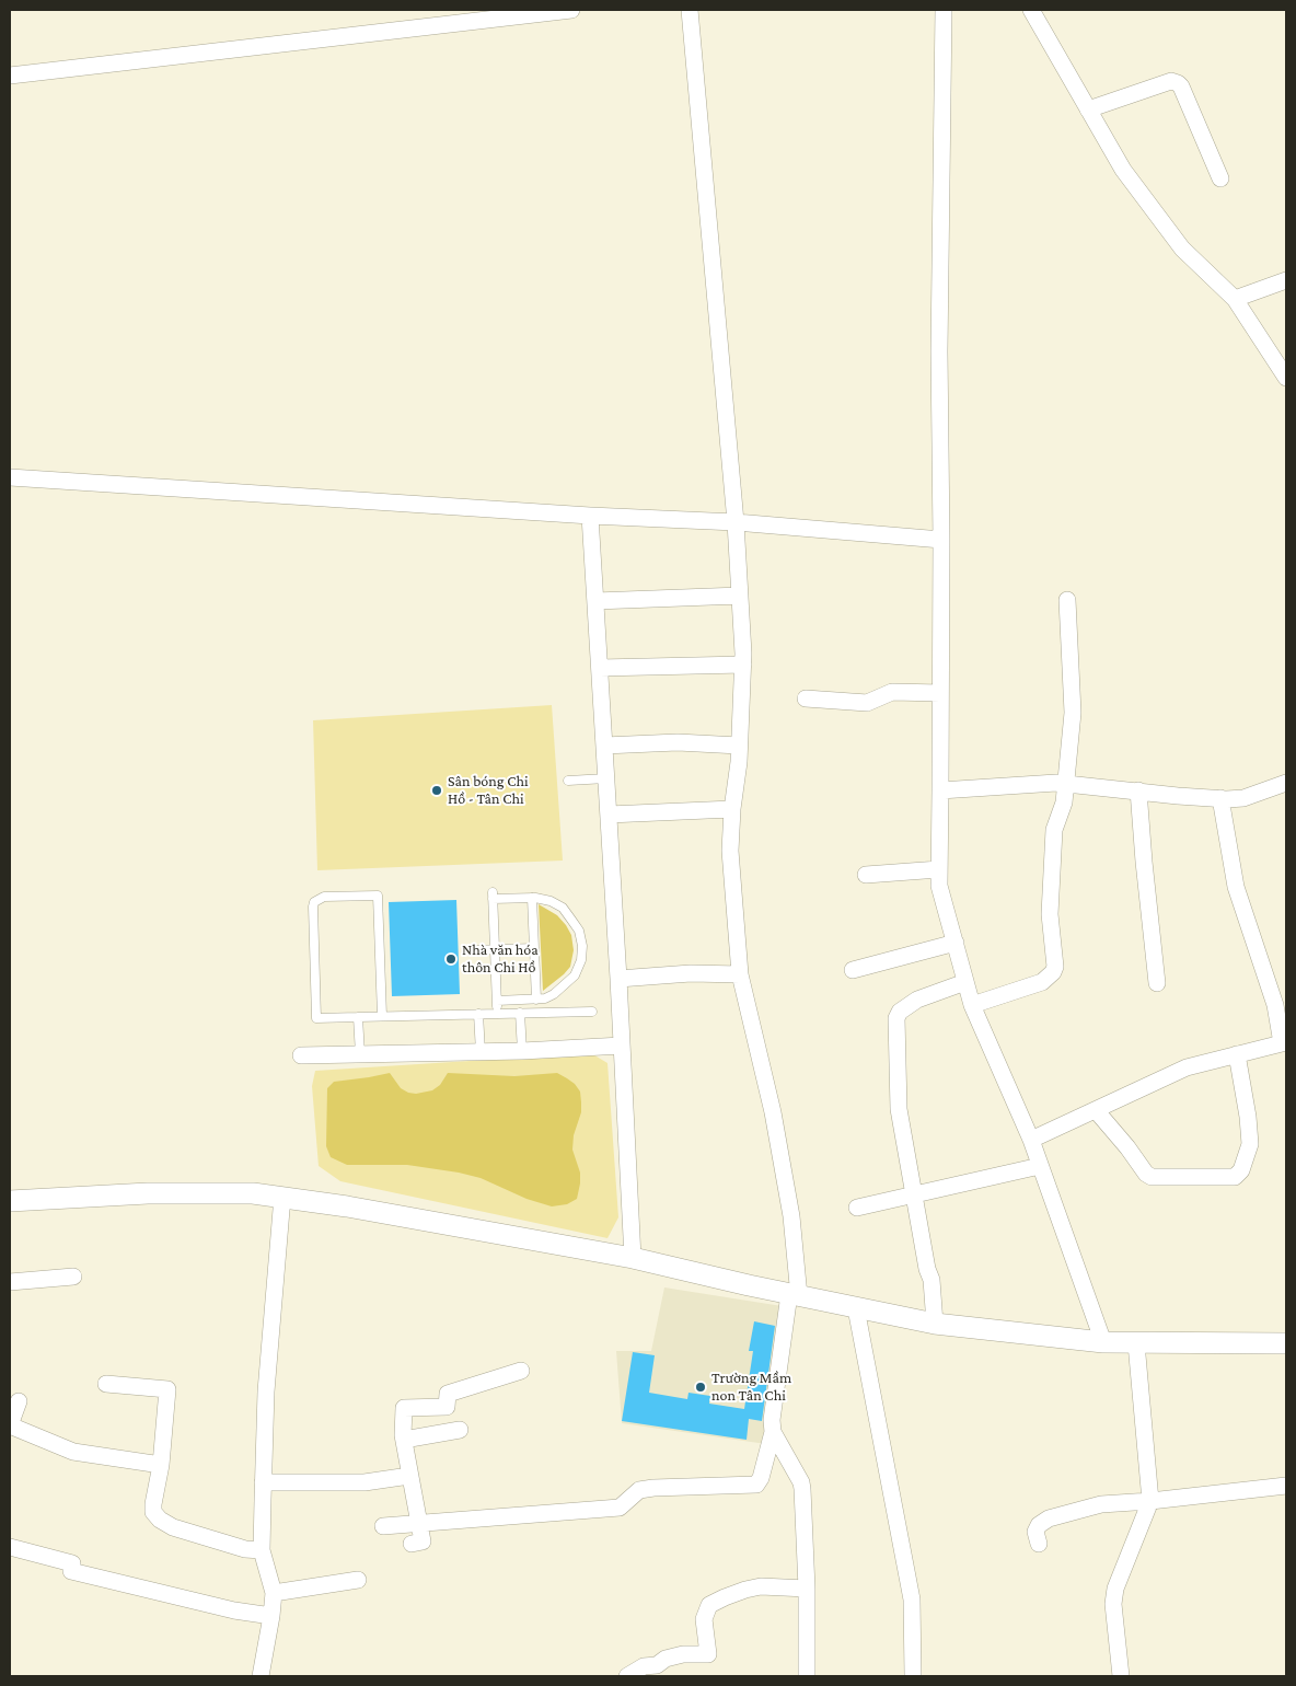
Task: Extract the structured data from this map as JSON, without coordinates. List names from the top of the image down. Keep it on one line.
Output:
{"places":["Sân bóng Chi Hồ - Tân Chi","Nhà văn hóa thôn Chi Hồ","Trường Mầm non Tân Chi"]}
